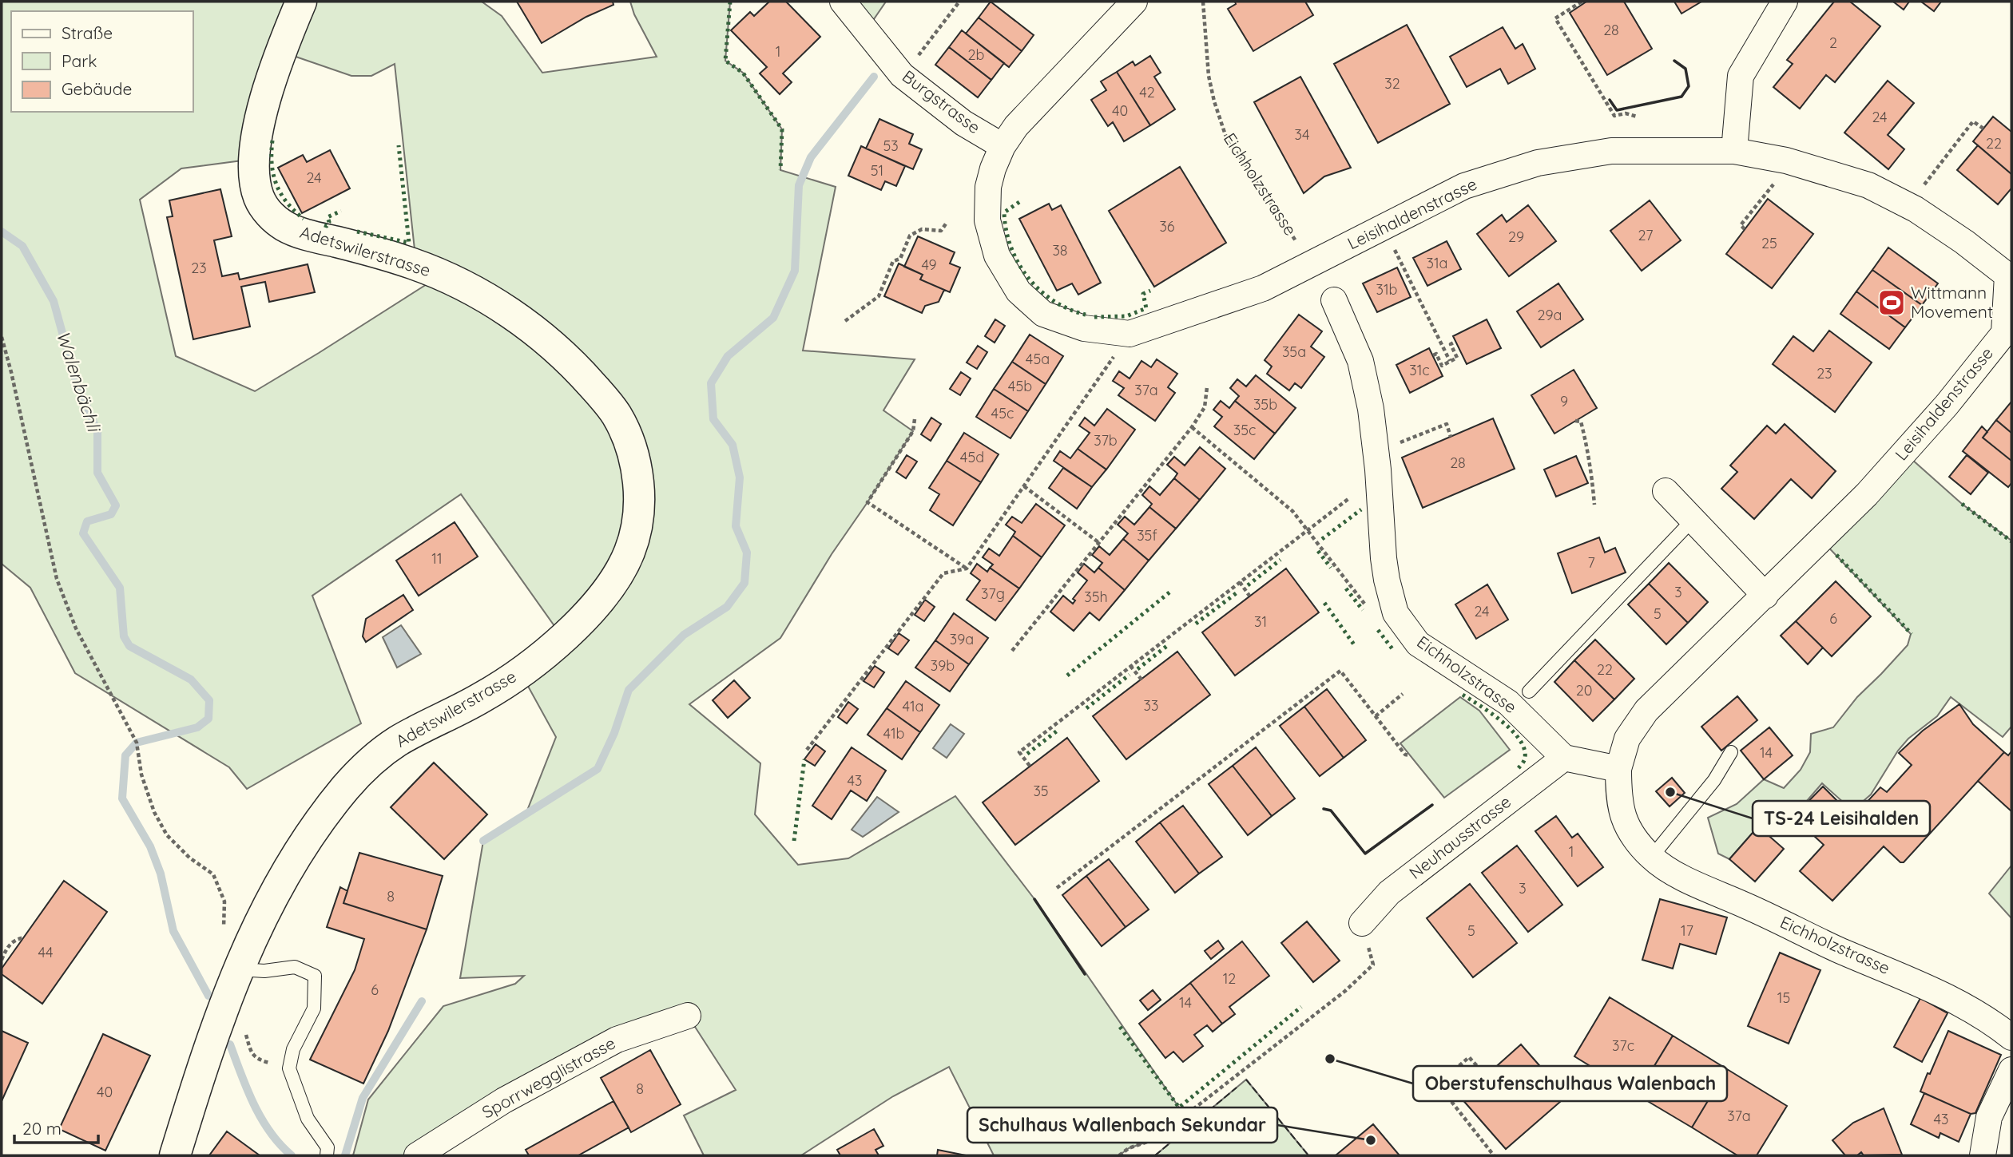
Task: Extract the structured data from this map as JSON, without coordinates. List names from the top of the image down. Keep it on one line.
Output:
{"streets":{"street":["Burgstrasse","Eichholzstrasse","Leisihaldenstrasse","Adetswilerstrasse","Neuhausstrasse","Sporrwegglistrasse"]},"crossings":[["Burgstrasse","Leisihaldenstrasse"],["Eichholzstrasse","Leisihaldenstrasse"],["Eichholzstrasse","Neuhausstrasse"]],"water":["Walenbächli"],"places":{"sports":["Wittmann Movement"],"other":["TS-24 Leisihalden","Oberstufenschulhaus Walenbach","Schulhaus Wallenbach Sekundar"]},"house_numbers":["28","2","1","2b","32","42","40","24","34","22","53","51","24","36","27","29","25","38","31a","49","23","31b","29a","35a","45a","31c","23","45b","37a","9","35b","45c","35c","37b","45d","28","35f","11","7","3","37g","35h","24","5","6","31","39a","39b","22","20","33","41a","41b","14","43","35","1","3","8","5","17","44","12","6","15","14","37c","8","40","37a","43"],"legend":["Straße","Park","Gebäude"],"scale_bar":"20 m"}
